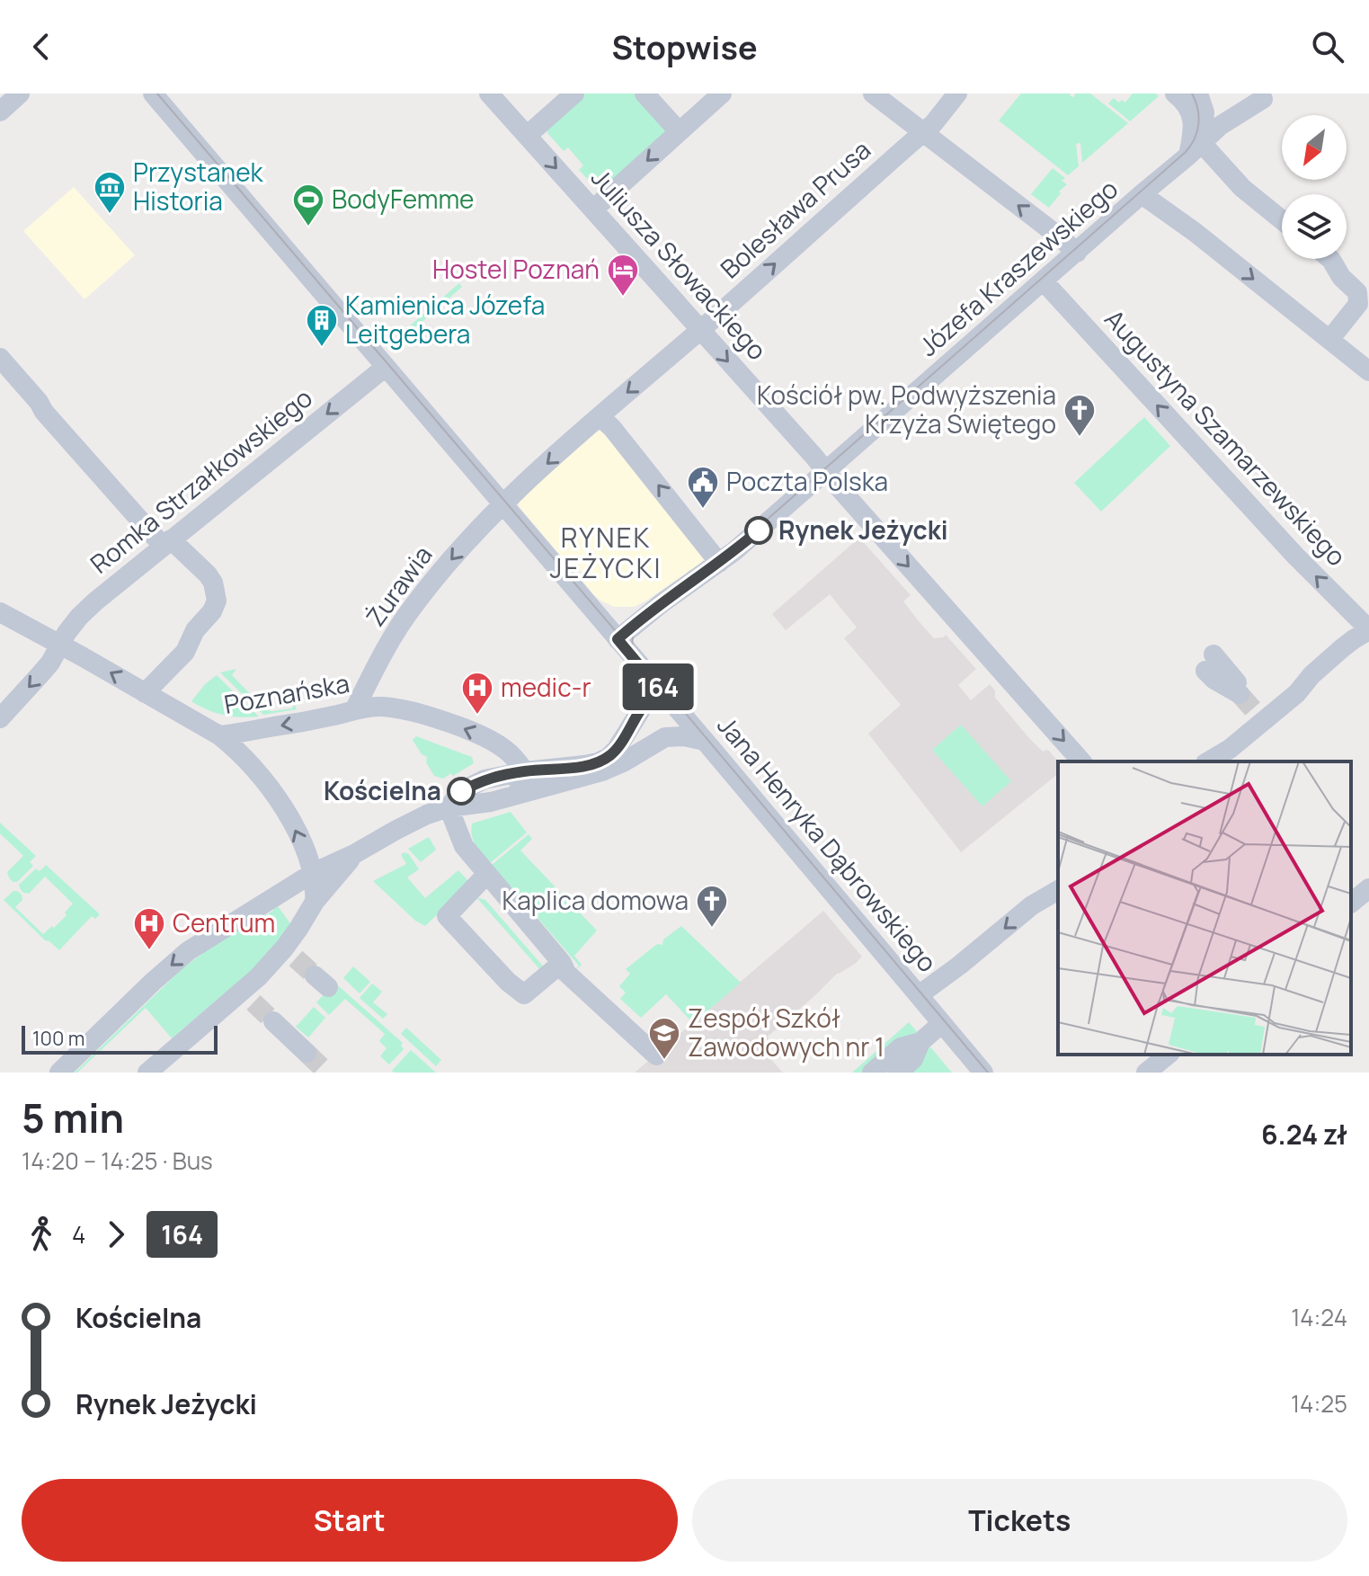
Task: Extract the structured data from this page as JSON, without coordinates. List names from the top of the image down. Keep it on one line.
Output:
{"streets":{"street":["Bolesława Prusa","Juliusza Słowackiego","Józefa Kraszewskiego","Augustyna Szamarzewskiego","Romka Strzałkowskiego","Żurawia","Poznańska","Jana Henryka Dąbrowskiego"]},"crossings":[["Bolesława Prusa","Juliusza Słowackiego"],["Bolesława Prusa","Żurawia"],["Bolesława Prusa","Jana Henryka Dąbrowskiego"],["Juliusza Słowackiego","Józefa Kraszewskiego"],["Józefa Kraszewskiego","Augustyna Szamarzewskiego"],["Józefa Kraszewskiego","Jana Henryka Dąbrowskiego"],["Romka Strzałkowskiego","Poznańska"],["Romka Strzałkowskiego","Jana Henryka Dąbrowskiego"],["Żurawia","Poznańska"],["Żurawia","Jana Henryka Dąbrowskiego"]],"one_way":["Romka Strzałkowskiego","Żurawia","Poznańska"],"districts":["RYNEK JEŻYCKI"],"places":{"museum":["Przystanek Historia"],"sports":["BodyFemme"],"hotel":["Hostel Poznań"],"building":["Kamienica Józefa Leitgebera"],"church":["Kościół pw. Podwyższenia Krzyża Świętego","Kaplica domowa"],"public building":["Poczta Polska"],"other":["Rynek Jeżycki","Kościelna"],"hospital":["medic-r","Centrum"],"school or university":["Zespół Szkół Zawodowych nr 1"]},"lines":["bus line 164"],"scale_bar":"100 m","north":"bottom left","page":{"header":"Stopwise","on_map":"164","scale":"100 m","heading":["5 min","14:20 – 14:25 · Bus","6.24 zł"],"legs":["4","164"],"list":[{"name":"Kościelna","value":"14:24"},{"name":"Rynek Jeżycki","value":"14:25"}],"buttons":["Start","Tickets"]}}
